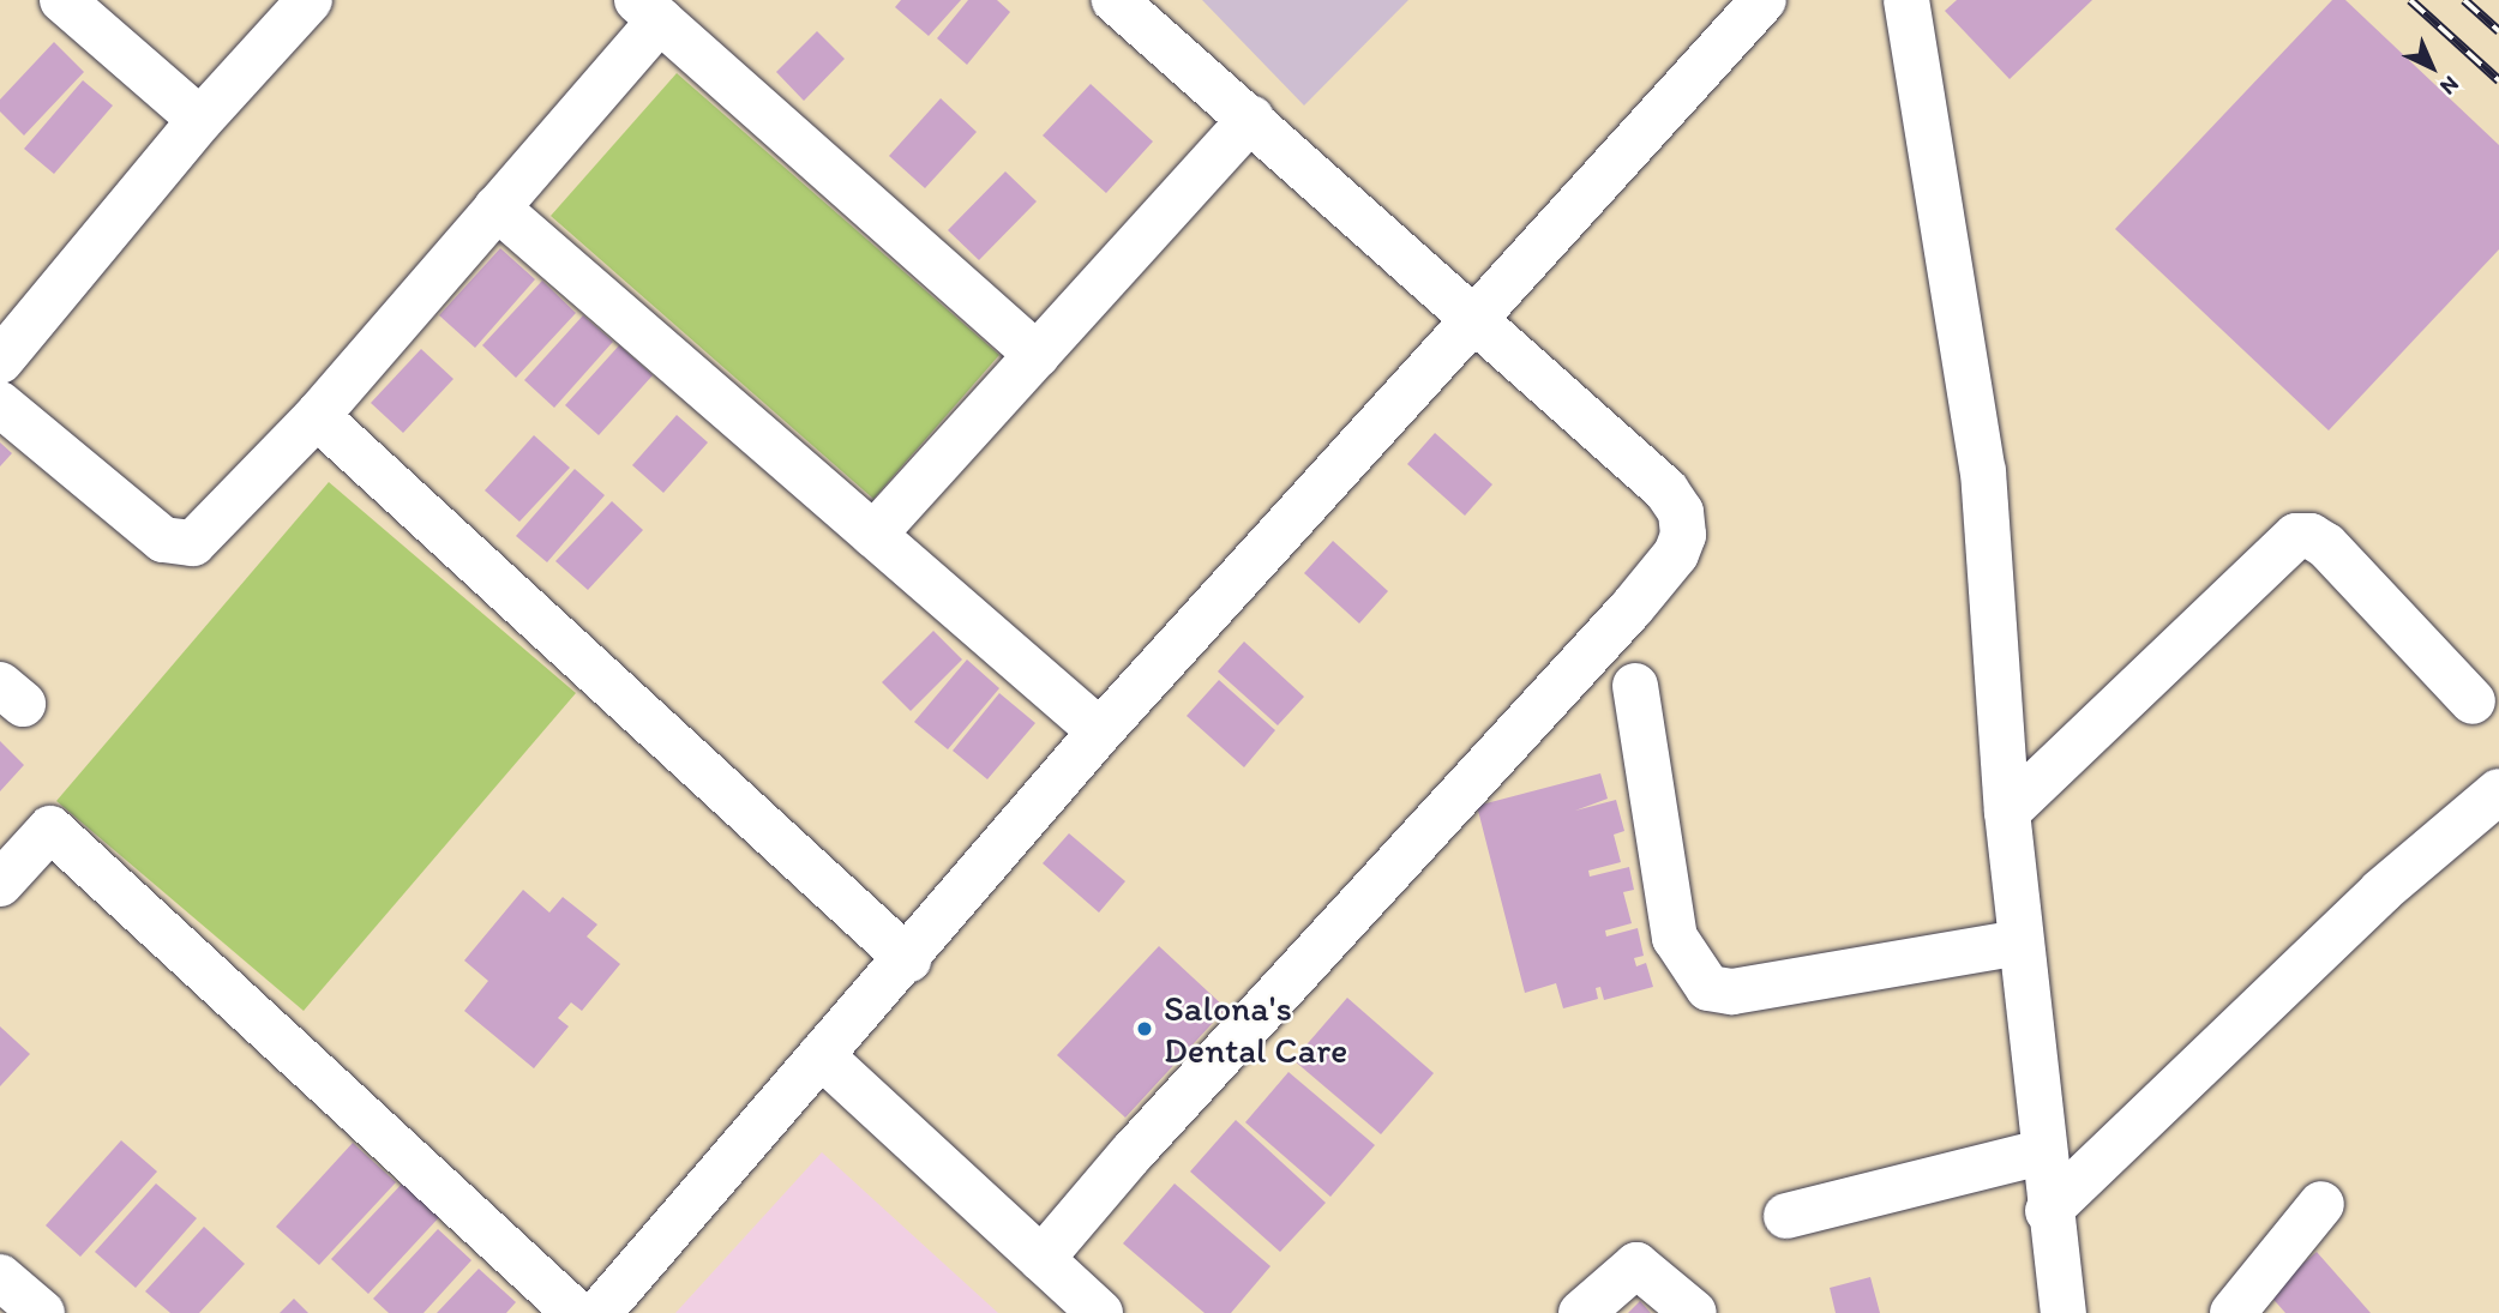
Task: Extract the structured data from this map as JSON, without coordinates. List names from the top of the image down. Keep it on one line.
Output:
{"places":["Salona's Dental Care"],"north":"bottom right"}
